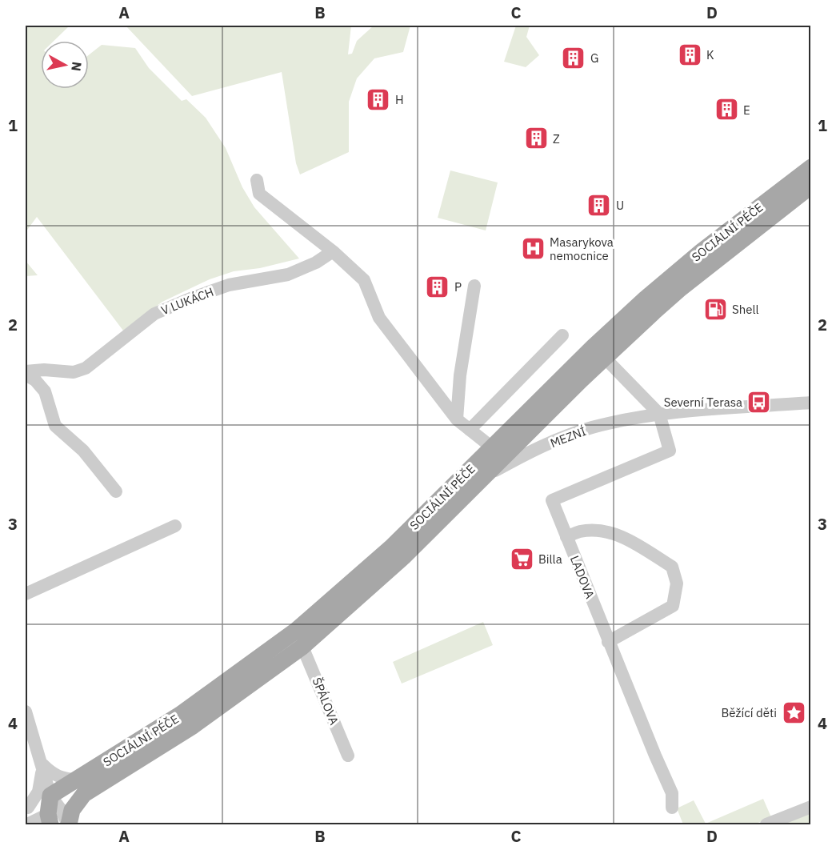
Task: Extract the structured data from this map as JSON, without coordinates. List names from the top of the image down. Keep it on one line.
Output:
{"streets":{"main road":["SOCIÁLNÍ PÉČE"],"street":["V LUKÁCH","MEZNÍ","LADOVA","ŠPÁLOVA"]},"crossings":[["SOCIÁLNÍ PÉČE","MEZNÍ"],["SOCIÁLNÍ PÉČE","ŠPÁLOVA"],["MEZNÍ","LADOVA"]],"places":{"building":["K","G","H","E","Z","U","P"],"hospital":["Masarykova nemocnice"],"fuel station":["Shell"],"bus stop":["Severní Terasa"],"supermarket":["Billa"],"place":["Běžící děti"]},"north":"right","grid":{"columns":["A","B","C","D"],"rows":["1","2","3","4"]}}
